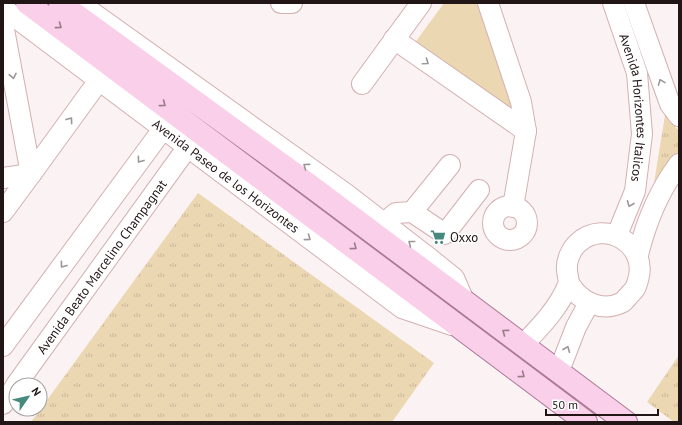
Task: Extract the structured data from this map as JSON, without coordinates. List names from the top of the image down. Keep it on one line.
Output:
{"streets":{"main road":["Avenida Paseo de los Horizontes"],"street":["Avenida Horizontes Italicos","Avenida Beato Marcelino Champagnat"]},"crossings":[["Avenida Paseo de los Horizontes","Avenida Beato Marcelino Champagnat"]],"places":{"supermarket":["Oxxo"]},"scale_bar":"50 m","north":"top right"}
